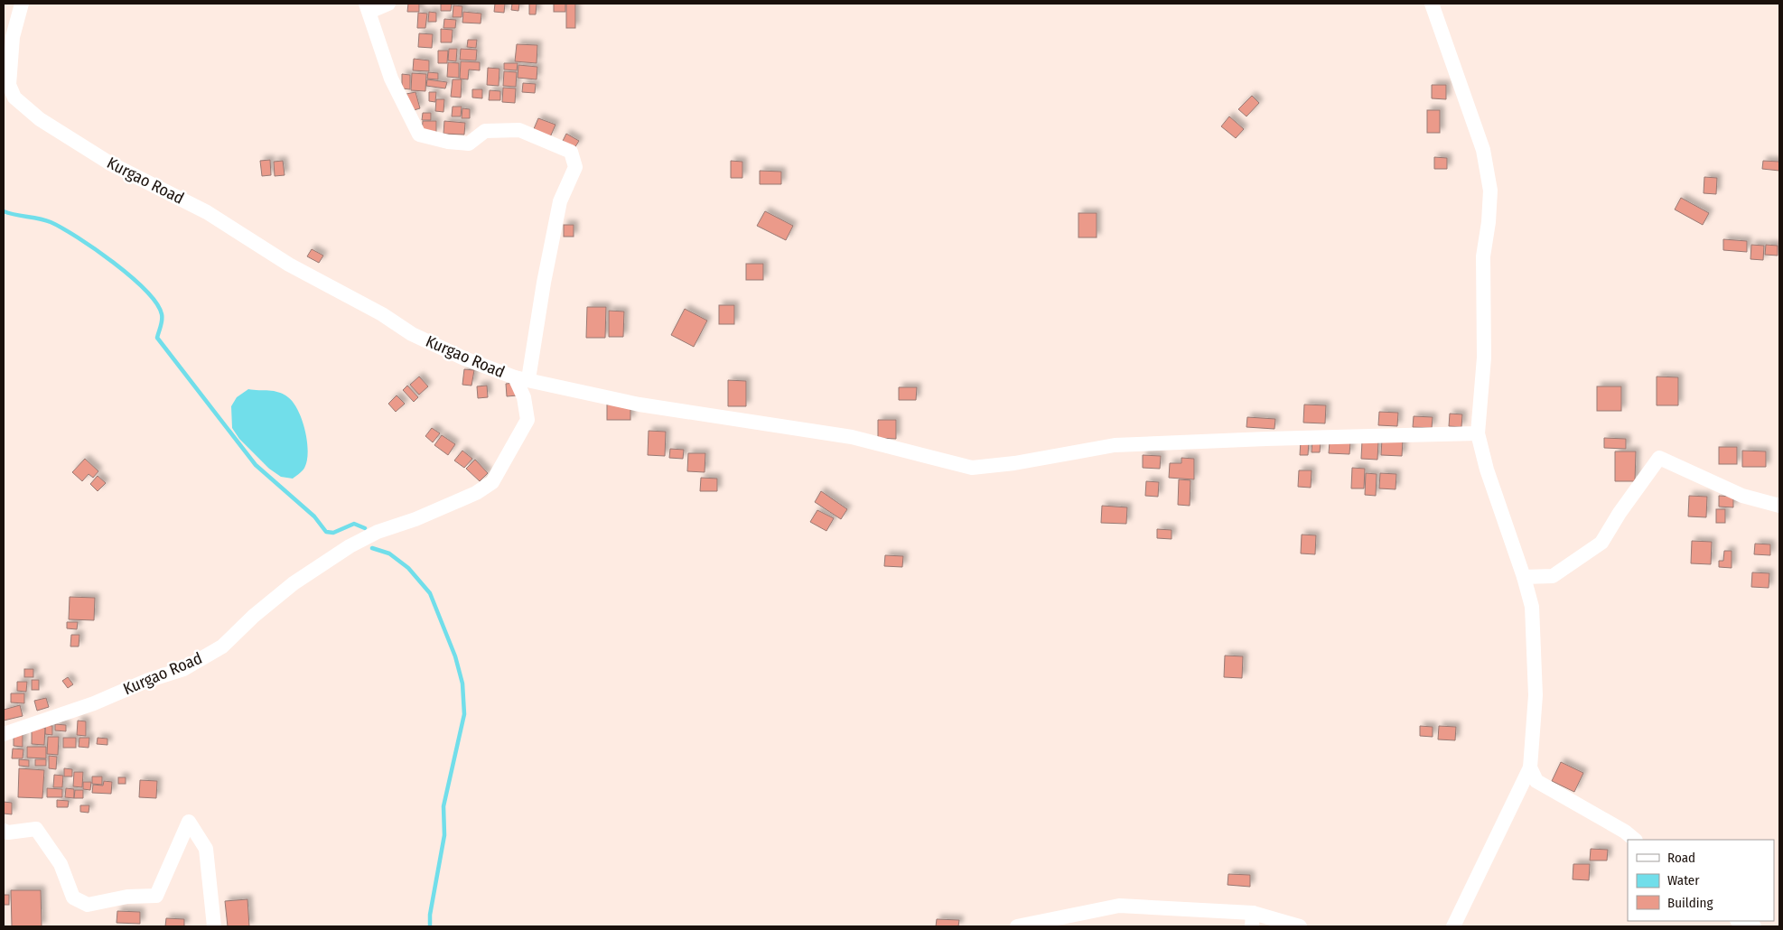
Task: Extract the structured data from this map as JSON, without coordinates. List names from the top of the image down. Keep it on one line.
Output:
{"streets":{"street":["Kurgao Road"]},"legend":["Road","Water","Building"]}
